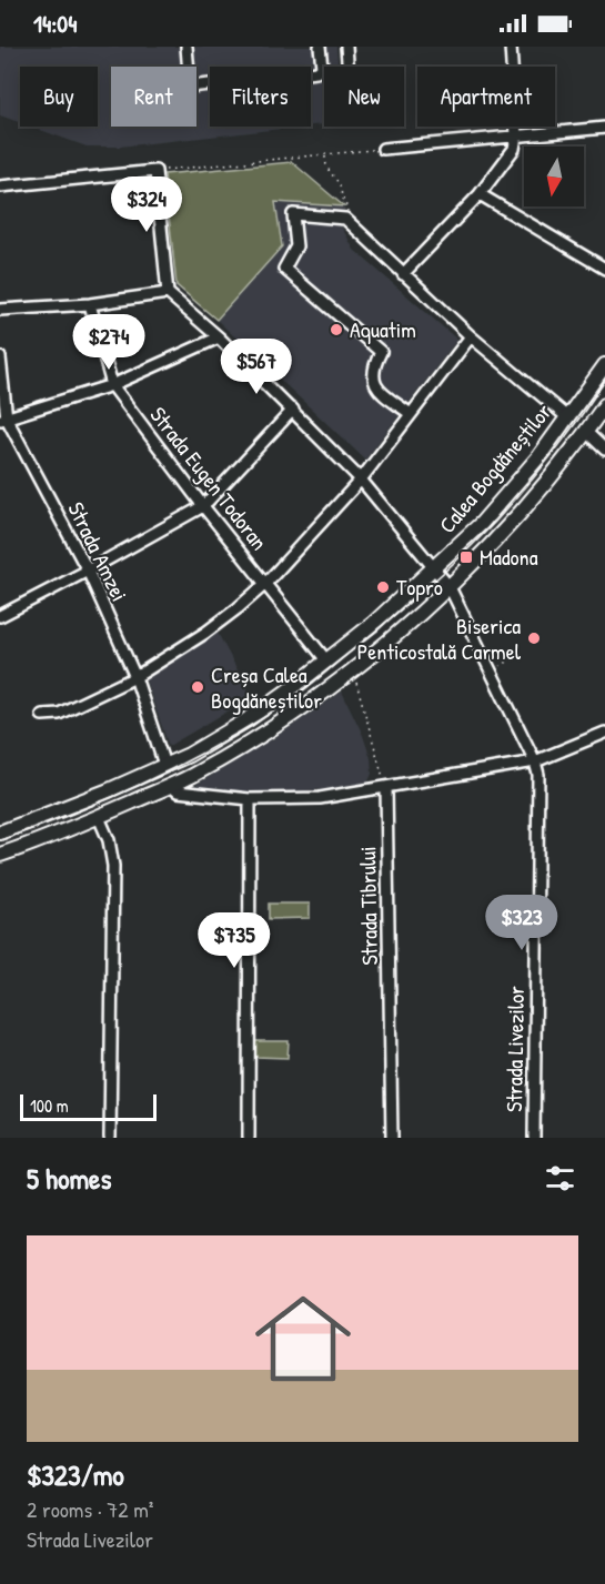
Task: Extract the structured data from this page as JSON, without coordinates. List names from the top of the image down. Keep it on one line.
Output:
{"streets":{"main road":["Calea Bogdăneștilor"],"street":["Strada Eugen Todoran","Strada Amzei","Strada Tibrului","Strada Livezilor"]},"crossings":[["Calea Bogdăneștilor","Strada Eugen Todoran"],["Calea Bogdăneștilor","Strada Amzei"]],"places":{"other":["Aquatim","Topro","Biserica Penticostală Carmel","Creșa Calea Bogdăneștilor"],"transit":["Madona"]},"scale_bar":"100 m","north":"bottom","page":{"status":"14:04","chip":["Buy","Rent","Filters","New","Apartment"],"price":["$324","$274","$567","$323","$735"],"scale":"100 m","heading":"5 homes","list":[{"name":"$323/mo","note":"2 rooms · 72 m² · Strada Livezilor"}]}}
